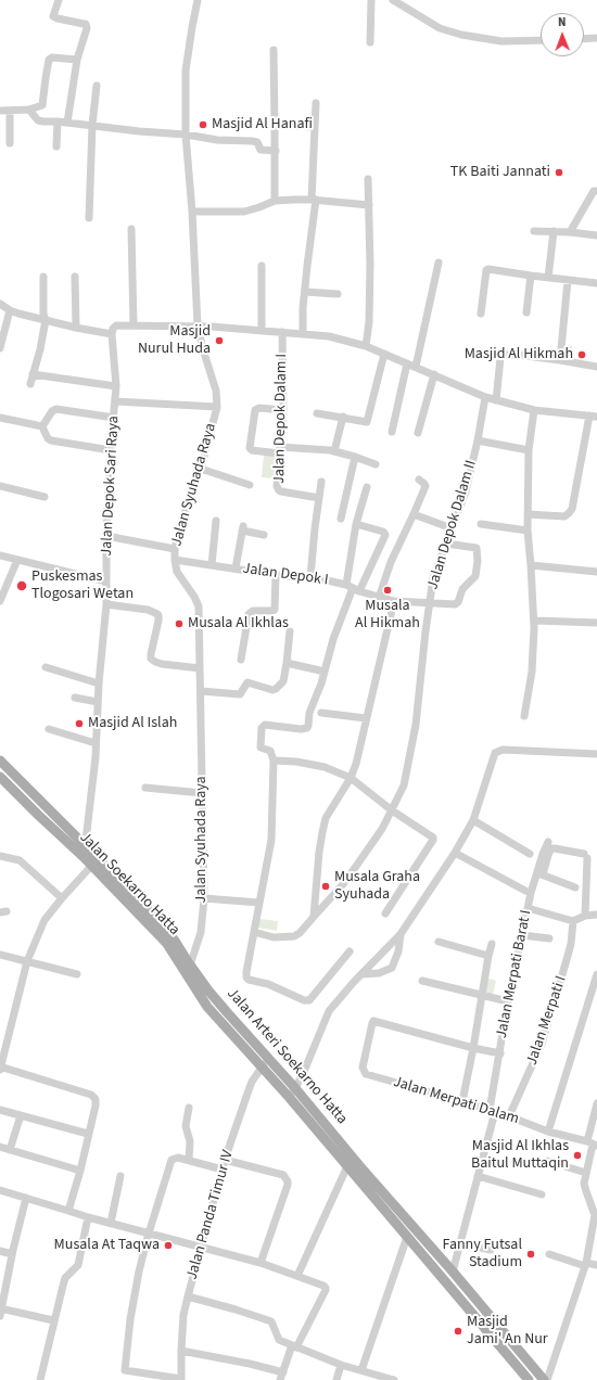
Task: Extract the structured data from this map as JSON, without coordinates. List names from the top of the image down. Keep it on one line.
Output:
{"streets":{"main road":["Jalan Soekarno Hatta","Jalan Arteri Soekarno Hatta"],"street":["Jalan Depok Dalam I","Jalan Syuhada Raya","Jalan Depok Sari Raya","Jalan Depok Dalam II","Jalan Depok I","Jalan Merpati Barat I","Jalan Merpati I","Jalan Merpati Dalam","Jalan Panda Timur IV"]},"crossings":[["Jalan Syuhada Raya","Jalan Depok I"],["Jalan Syuhada Raya","Jalan Arteri Soekarno Hatta"],["Jalan Depok Sari Raya","Jalan Soekarno Hatta"],["Jalan Depok Sari Raya","Jalan Arteri Soekarno Hatta"],["Jalan Depok Dalam II","Jalan Depok I"],["Jalan Soekarno Hatta","Jalan Arteri Soekarno Hatta"],["Jalan Soekarno Hatta","Jalan Panda Timur IV"],["Jalan Merpati Barat I","Jalan Arteri Soekarno Hatta"],["Jalan Merpati Barat I","Jalan Merpati Dalam"],["Jalan Merpati I","Jalan Merpati Dalam"],["Jalan Arteri Soekarno Hatta","Jalan Panda Timur IV"]],"places":["Masjid Al Hanafi","TK Baiti Jannati","Masjid Nurul Huda","Masjid Al Hikmah","Puskesmas Tlogosari Wetan","Musala Al Hikmah","Musala Al Ikhlas","Masjid Al Islah","Musala Graha Syuhada","Masjid Al Ikhlas Baitul Muttaqin","Musala At Taqwa","Fanny Futsal Stadium","Masjid Jami' An Nur"],"north":"top"}
